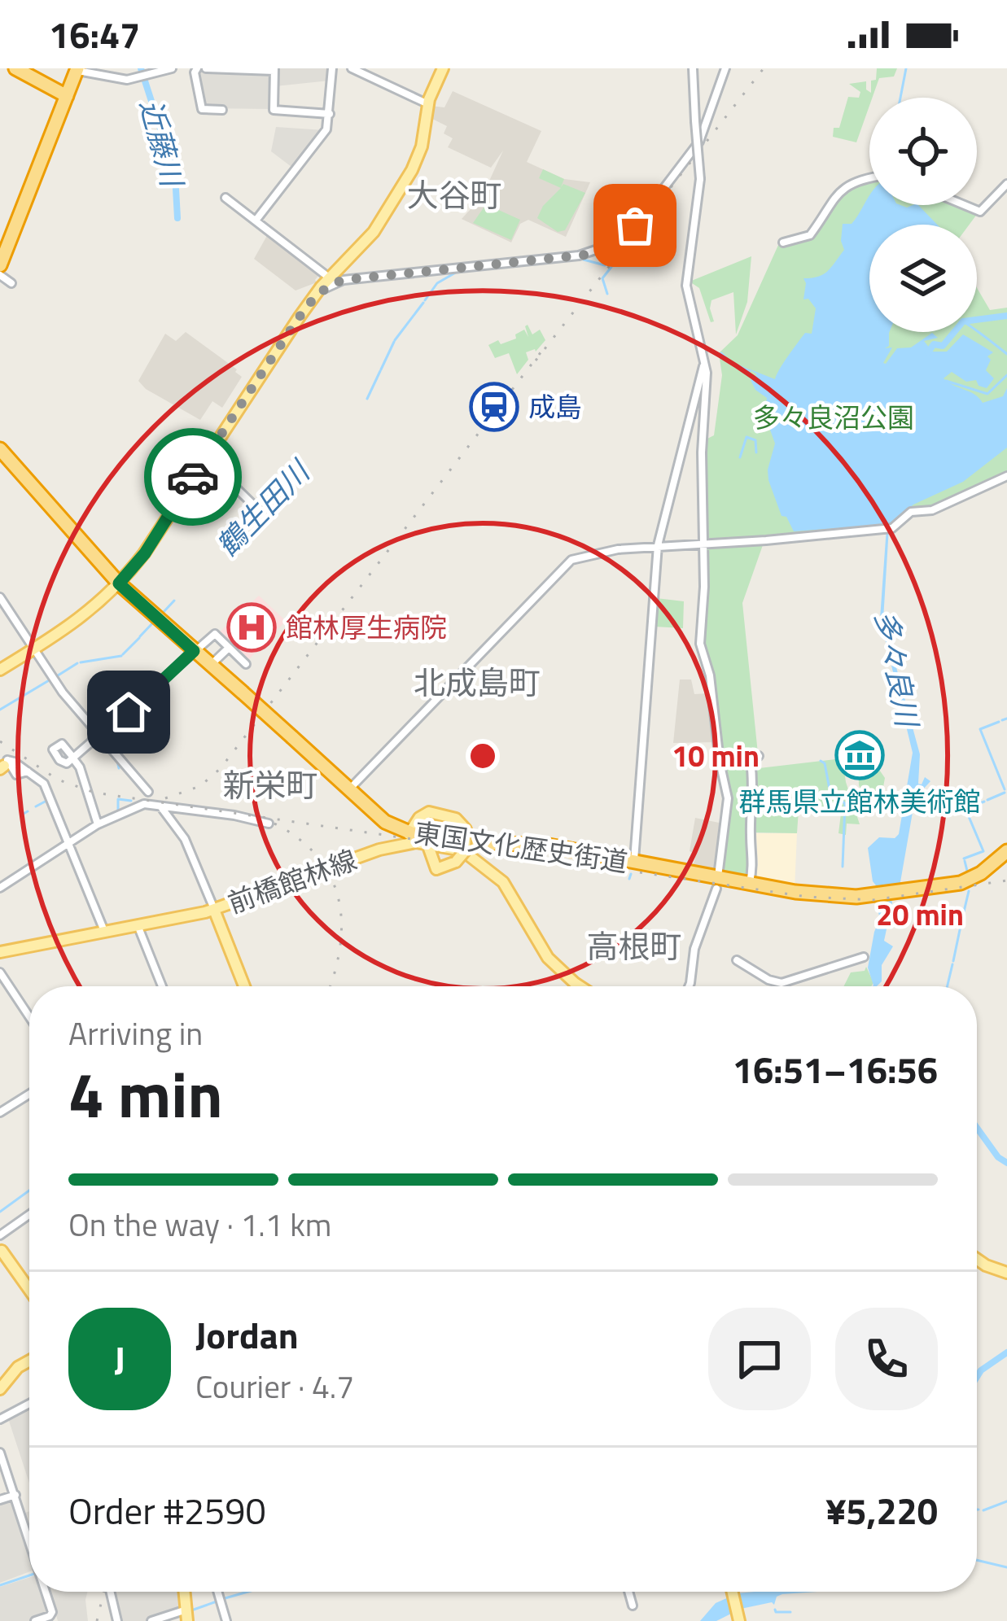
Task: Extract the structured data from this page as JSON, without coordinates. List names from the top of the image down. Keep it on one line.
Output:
{"streets":{"highway":["東国文化歴史街道"],"main road":["前橋館林線"]},"districts":["大谷町","北成島町","新栄町","高根町"],"water":["近藤川","鶴生田川","多々良川"],"parks":["多々良沼公園"],"places":{"station":["成島"],"hospital":["館林厚生病院"],"museum":["群馬県立館林美術館"]},"page":{"status":"16:47","heading":["4 min","Arriving in","16:51–16:56"],"panel":["Jordan","Courier · 4.7","Order #2590","¥5,220"],"bar":"On the way · 1.1 km","round":"J"},"rings":["10 min","20 min"]}
